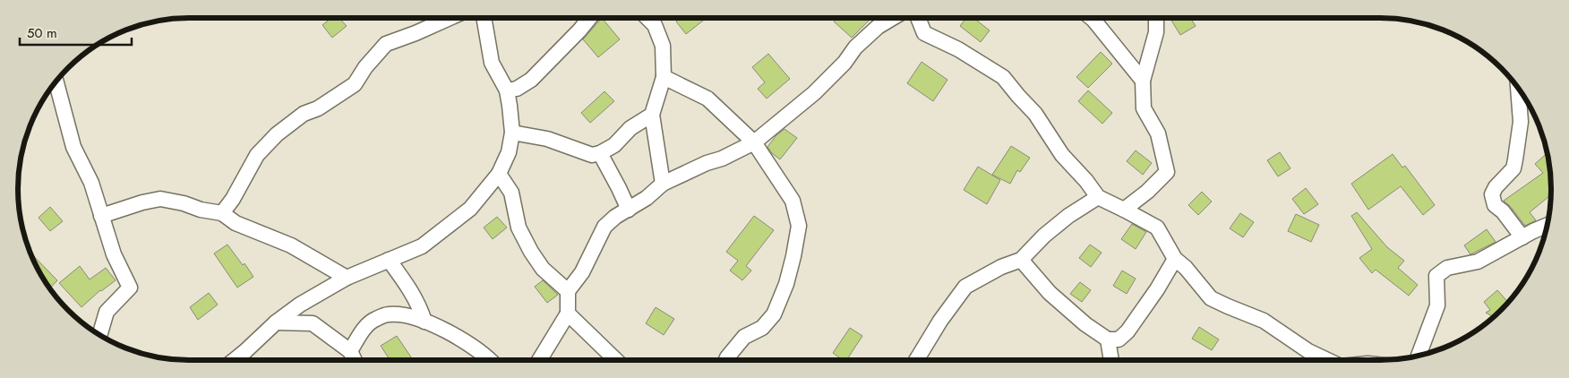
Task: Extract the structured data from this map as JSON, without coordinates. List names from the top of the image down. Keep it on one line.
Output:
{"scale_bar":"50 m"}
